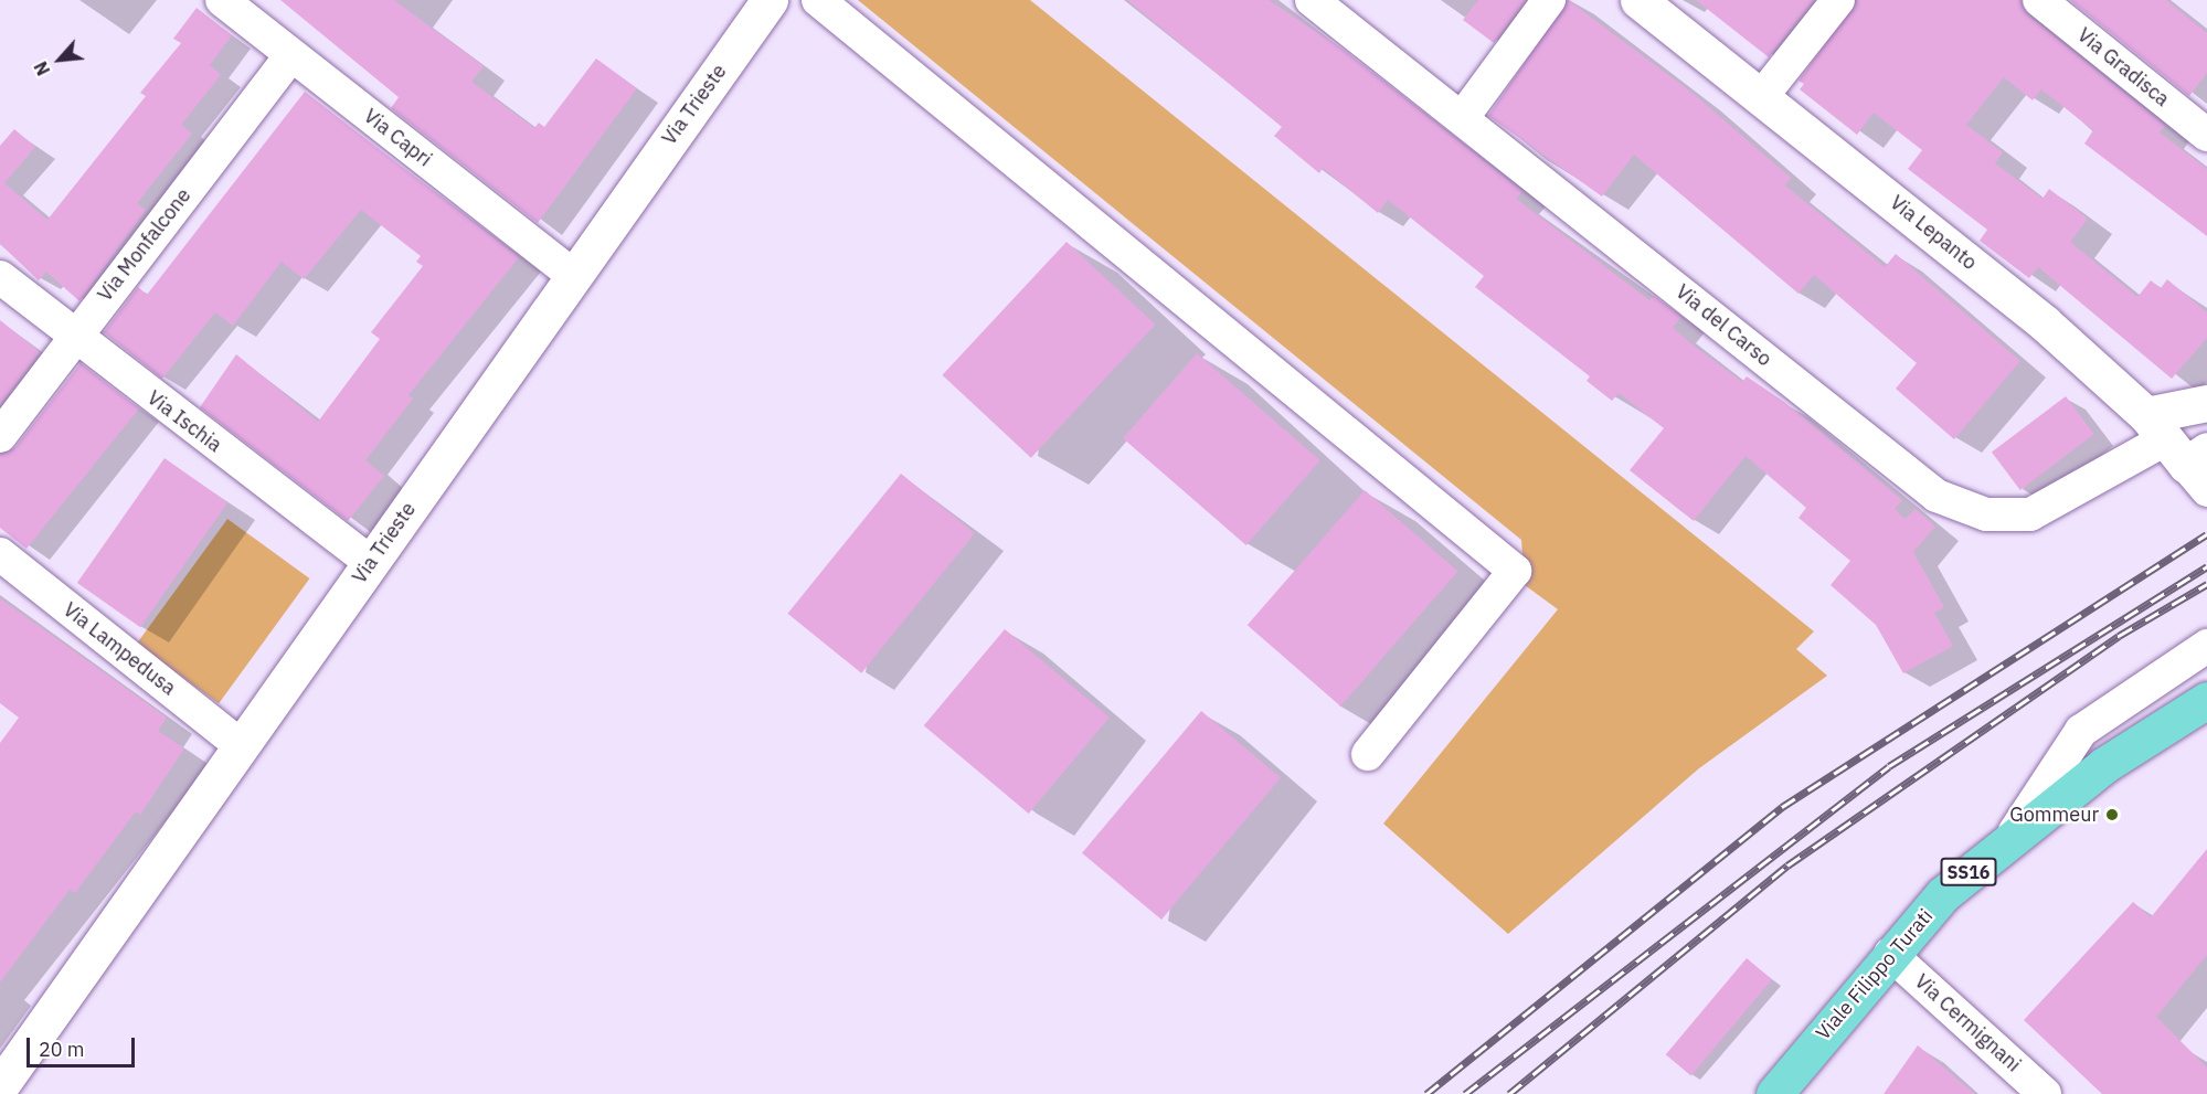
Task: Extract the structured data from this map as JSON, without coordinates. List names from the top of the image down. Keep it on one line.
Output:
{"streets":{"main road":["SS16","Viale Filippo Turati"],"street":["Via Gradisca","Via Trieste","Via Capri","Via Lepanto","Via Monfalcone","Via del Carso","Via Ischia","Via Lampedusa","Via Cermignani"]},"crossings":[["Via Trieste","Via Capri"],["Via Trieste","Via Ischia"],["Via Trieste","Via Lampedusa"],["Via Capri","Via Monfalcone"],["Via Lepanto","Via del Carso"],["Via Monfalcone","Via Ischia"],["Viale Filippo Turati","Via Cermignani"]],"places":["Gommeur"],"scale_bar":"20 m","north":"bottom left"}
